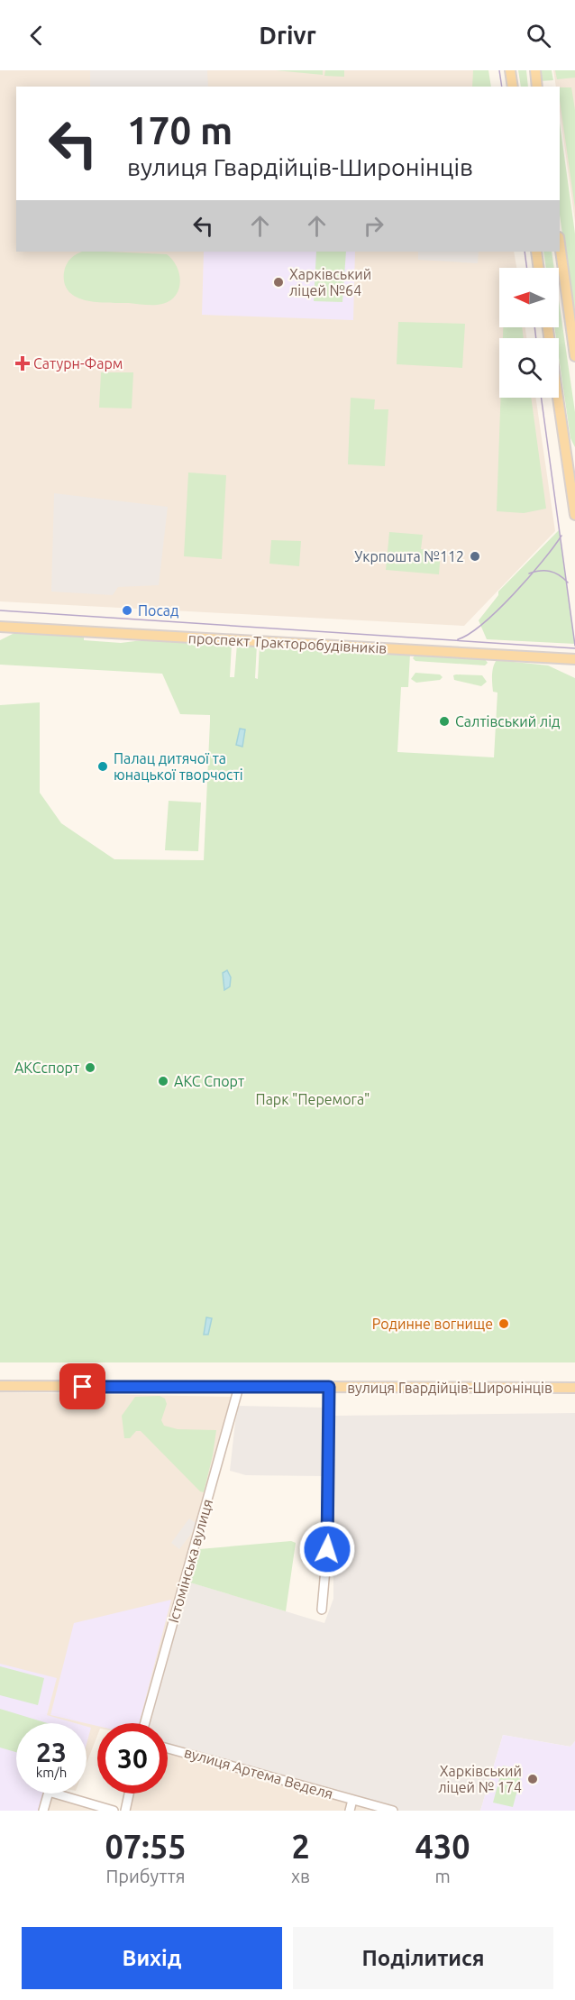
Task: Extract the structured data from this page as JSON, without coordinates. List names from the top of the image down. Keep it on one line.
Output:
{"streets":{"main road":["проспект Тракторобудівників","вулиця Гвардійців-Широнінців"],"street":["Істомінська вулиця","вулиця Артема Веделя"]},"crossings":[["вулиця Гвардійців-Широнінців","Істомінська вулиця"]],"parks":["Парк \"Перемога\""],"places":{"other":["Харківський ліцей №64","Укрпошта №112","Посад","Салтівський лід","Палац дитячої та юнацької творчості","АКСспорт","АКС Спорт","Родинне вогнище","Харківський ліцей № 174"],"health":["Сатурн-Фарм"]},"north":"left","page":{"header":"Drivr","turn":["170 m","вулиця Гвардійців-Широнінців"],"speed":"23 km/h","limit":"30","eta":["07:55","Прибуття","2","хв","430","m"],"buttons":["Вихід","Поділитися"]}}
